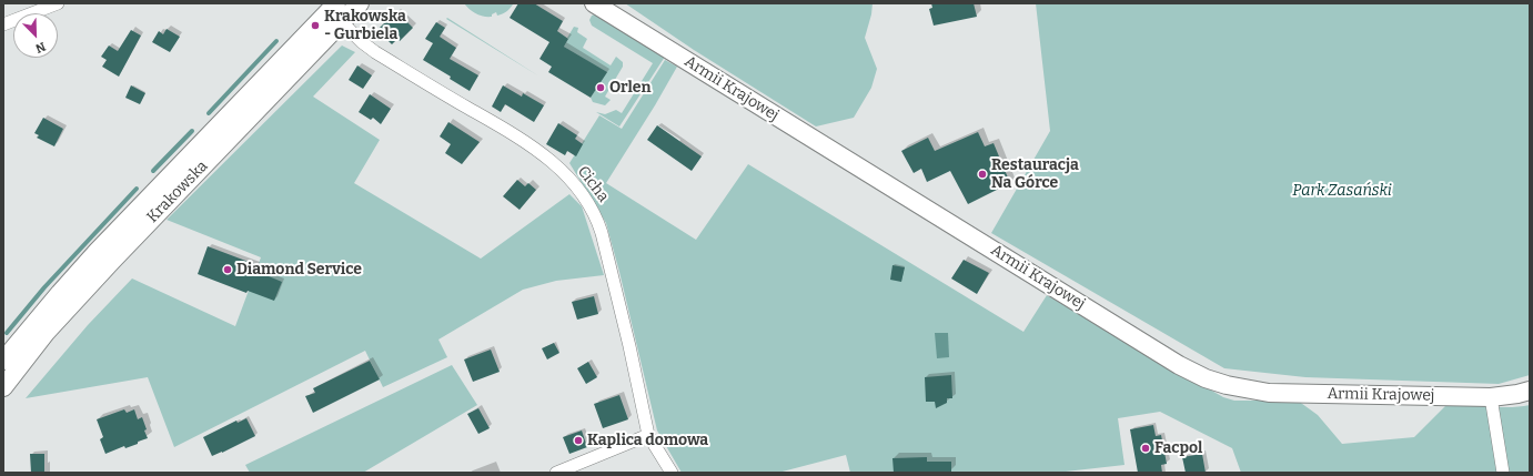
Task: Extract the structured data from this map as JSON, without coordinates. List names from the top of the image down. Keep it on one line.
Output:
{"streets":{"street":["Armii Krajowej","Cicha","Krakowska"]},"crossings":[["Cicha","Krakowska"]],"parks":["Park Zasański"],"places":["Krakowska - Gurbiela","Orlen","Restauracja Na Górce","Diamond Service","Kaplica domowa","Facpol"],"north":"bottom right"}
